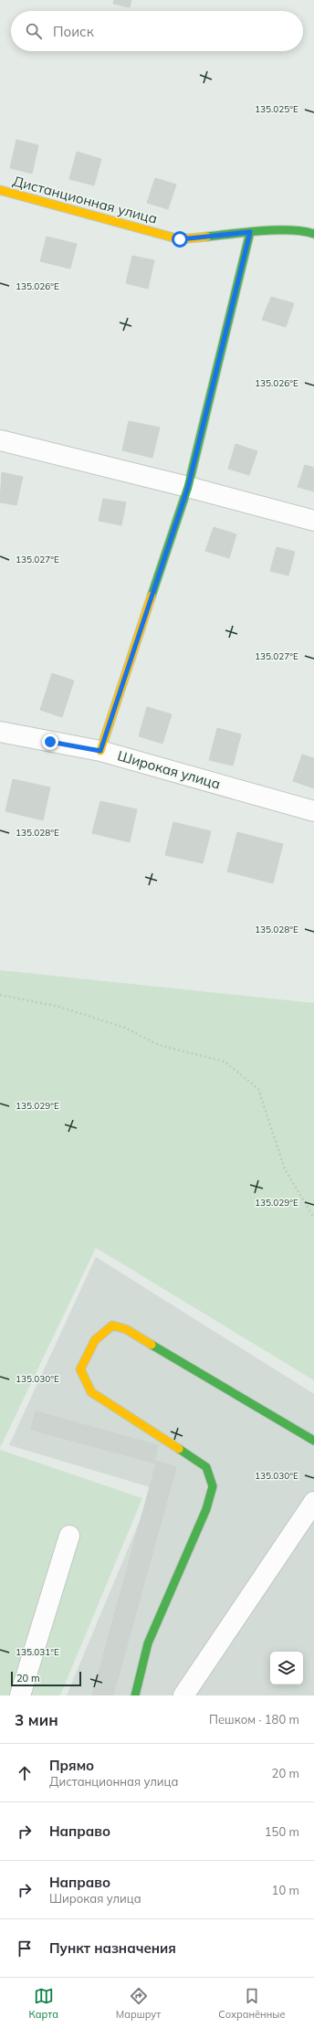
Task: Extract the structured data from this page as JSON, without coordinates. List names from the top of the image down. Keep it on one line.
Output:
{"streets":{"street":["Дистанционная улица","Широкая улица"]},"scale_bar":"20 m","page":{"search":"Поиск","scale":"20 m","heading":["3 мин","Пешком · 180 m"],"list":[["Прямо","Дистанционная улица","20 m"],["Направо","150 m"],["Направо","Широкая улица","10 m"],"Пункт назначения"],"nav":["Карта","Маршрут","Сохранённые"]},"coordinates":["135.025°E","135.026°E","135.027°E","135.028°E","135.029°E","135.030°E","135.031°E"]}
